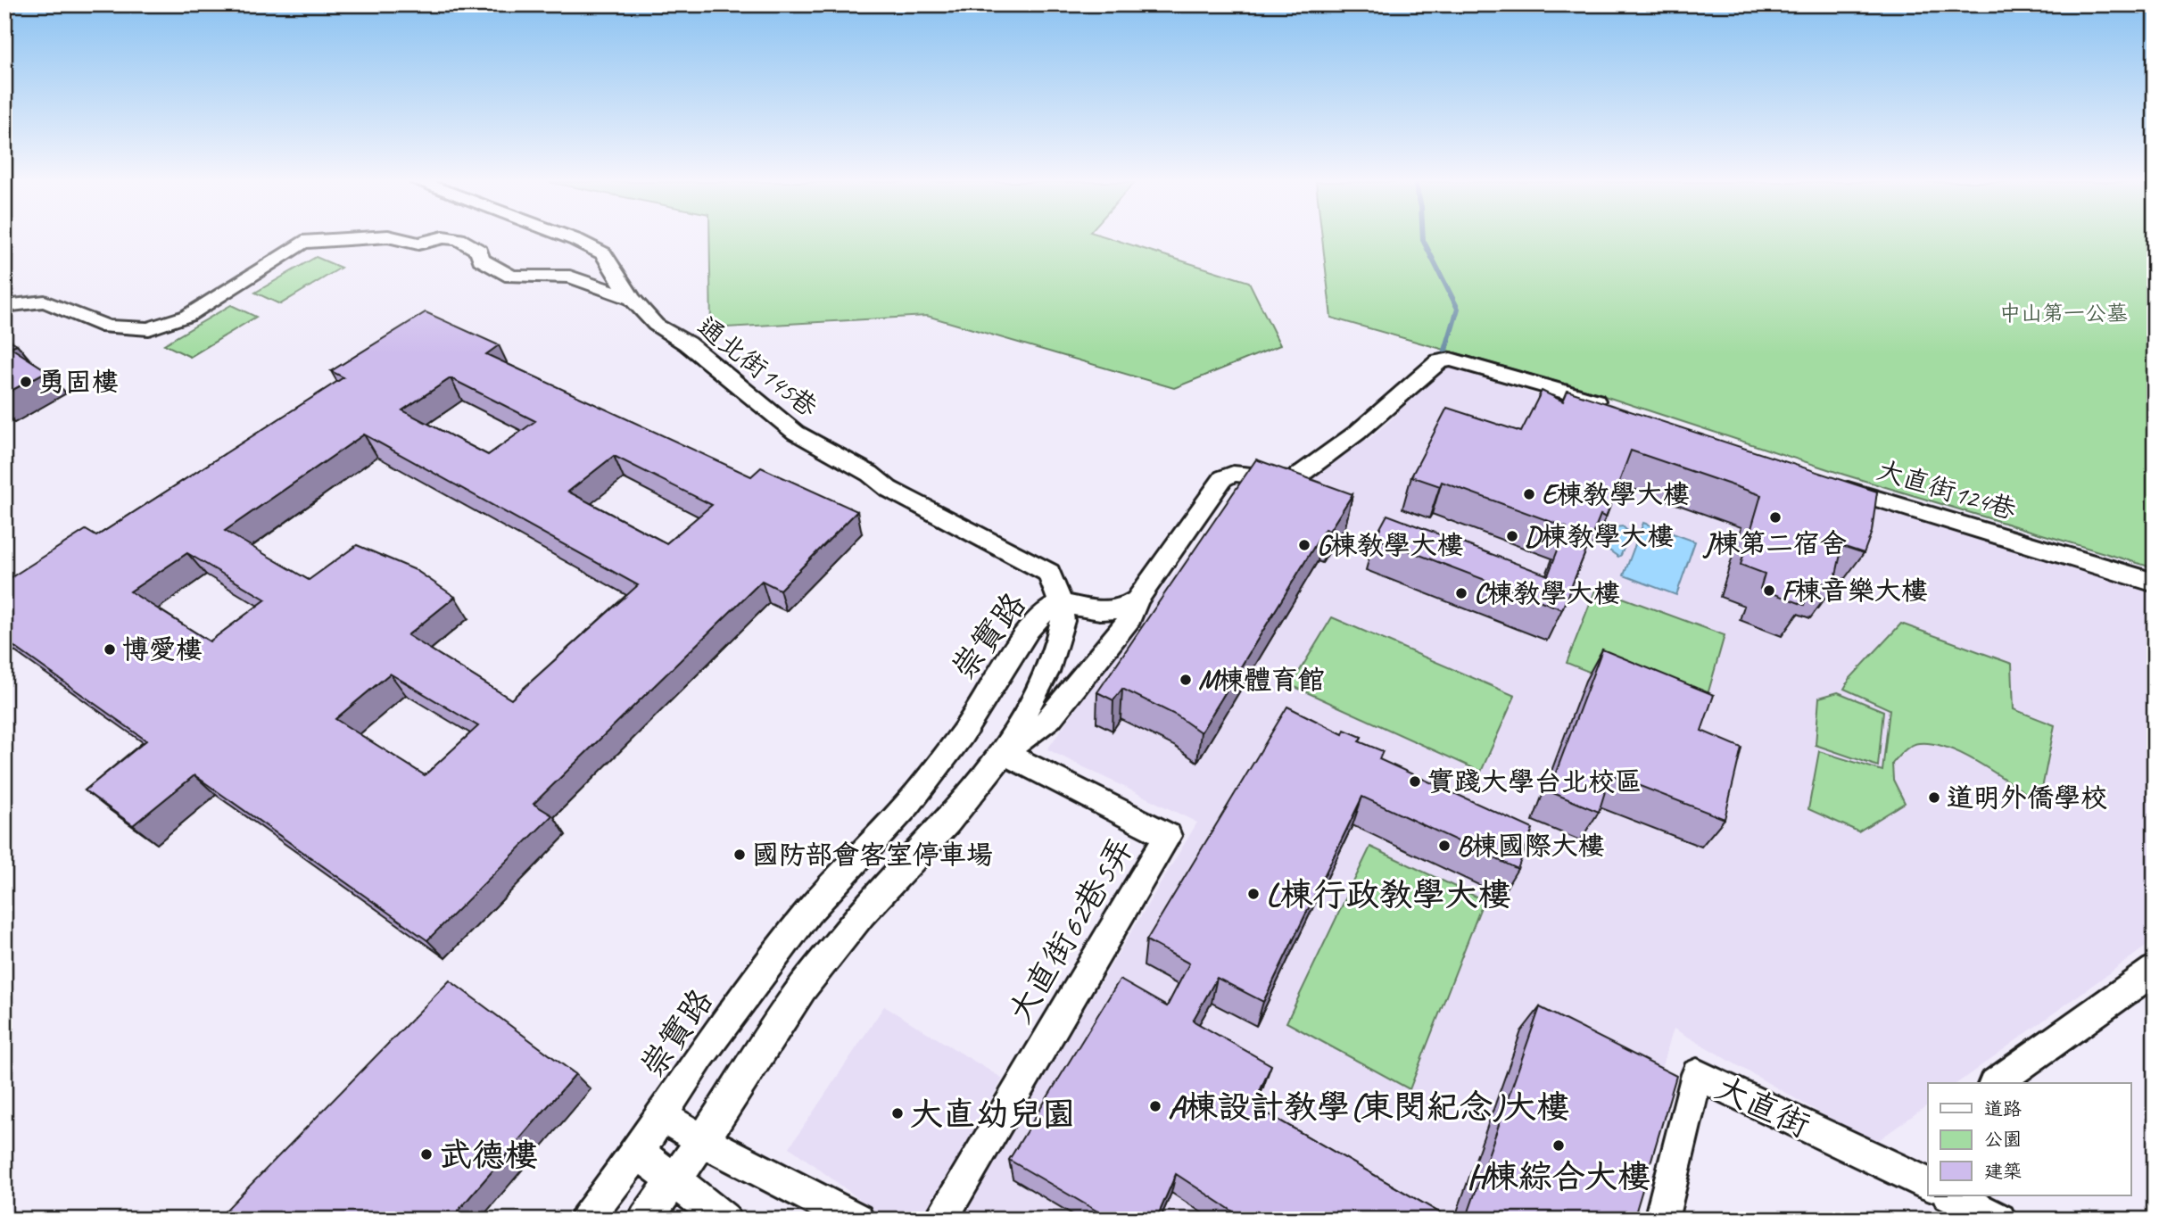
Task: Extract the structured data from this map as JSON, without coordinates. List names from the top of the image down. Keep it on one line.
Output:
{"streets":{"street":["通北街145巷","大直街124巷","崇實路","大直街62巷5弄","大直街"]},"crossings":[["通北街145巷","崇實路"],["崇實路","大直街62巷5弄"]],"parks":["中山第一公墓"],"places":["勇固樓","E棟教學大樓","J棟第二宿舍","D棟教學大樓","G棟教學大樓","F棟音樂大樓","C棟教學大樓","博愛樓","M棟體育館","實踐大學台北校區","道明外僑學校","B棟國際大樓","國防部會客室停車場","L棟行政教學大樓","A棟設計教學(東閔紀念)大樓","大直幼兒園","H棟綜合大樓","武德樓"],"legend":["道路","公園","建築"]}
